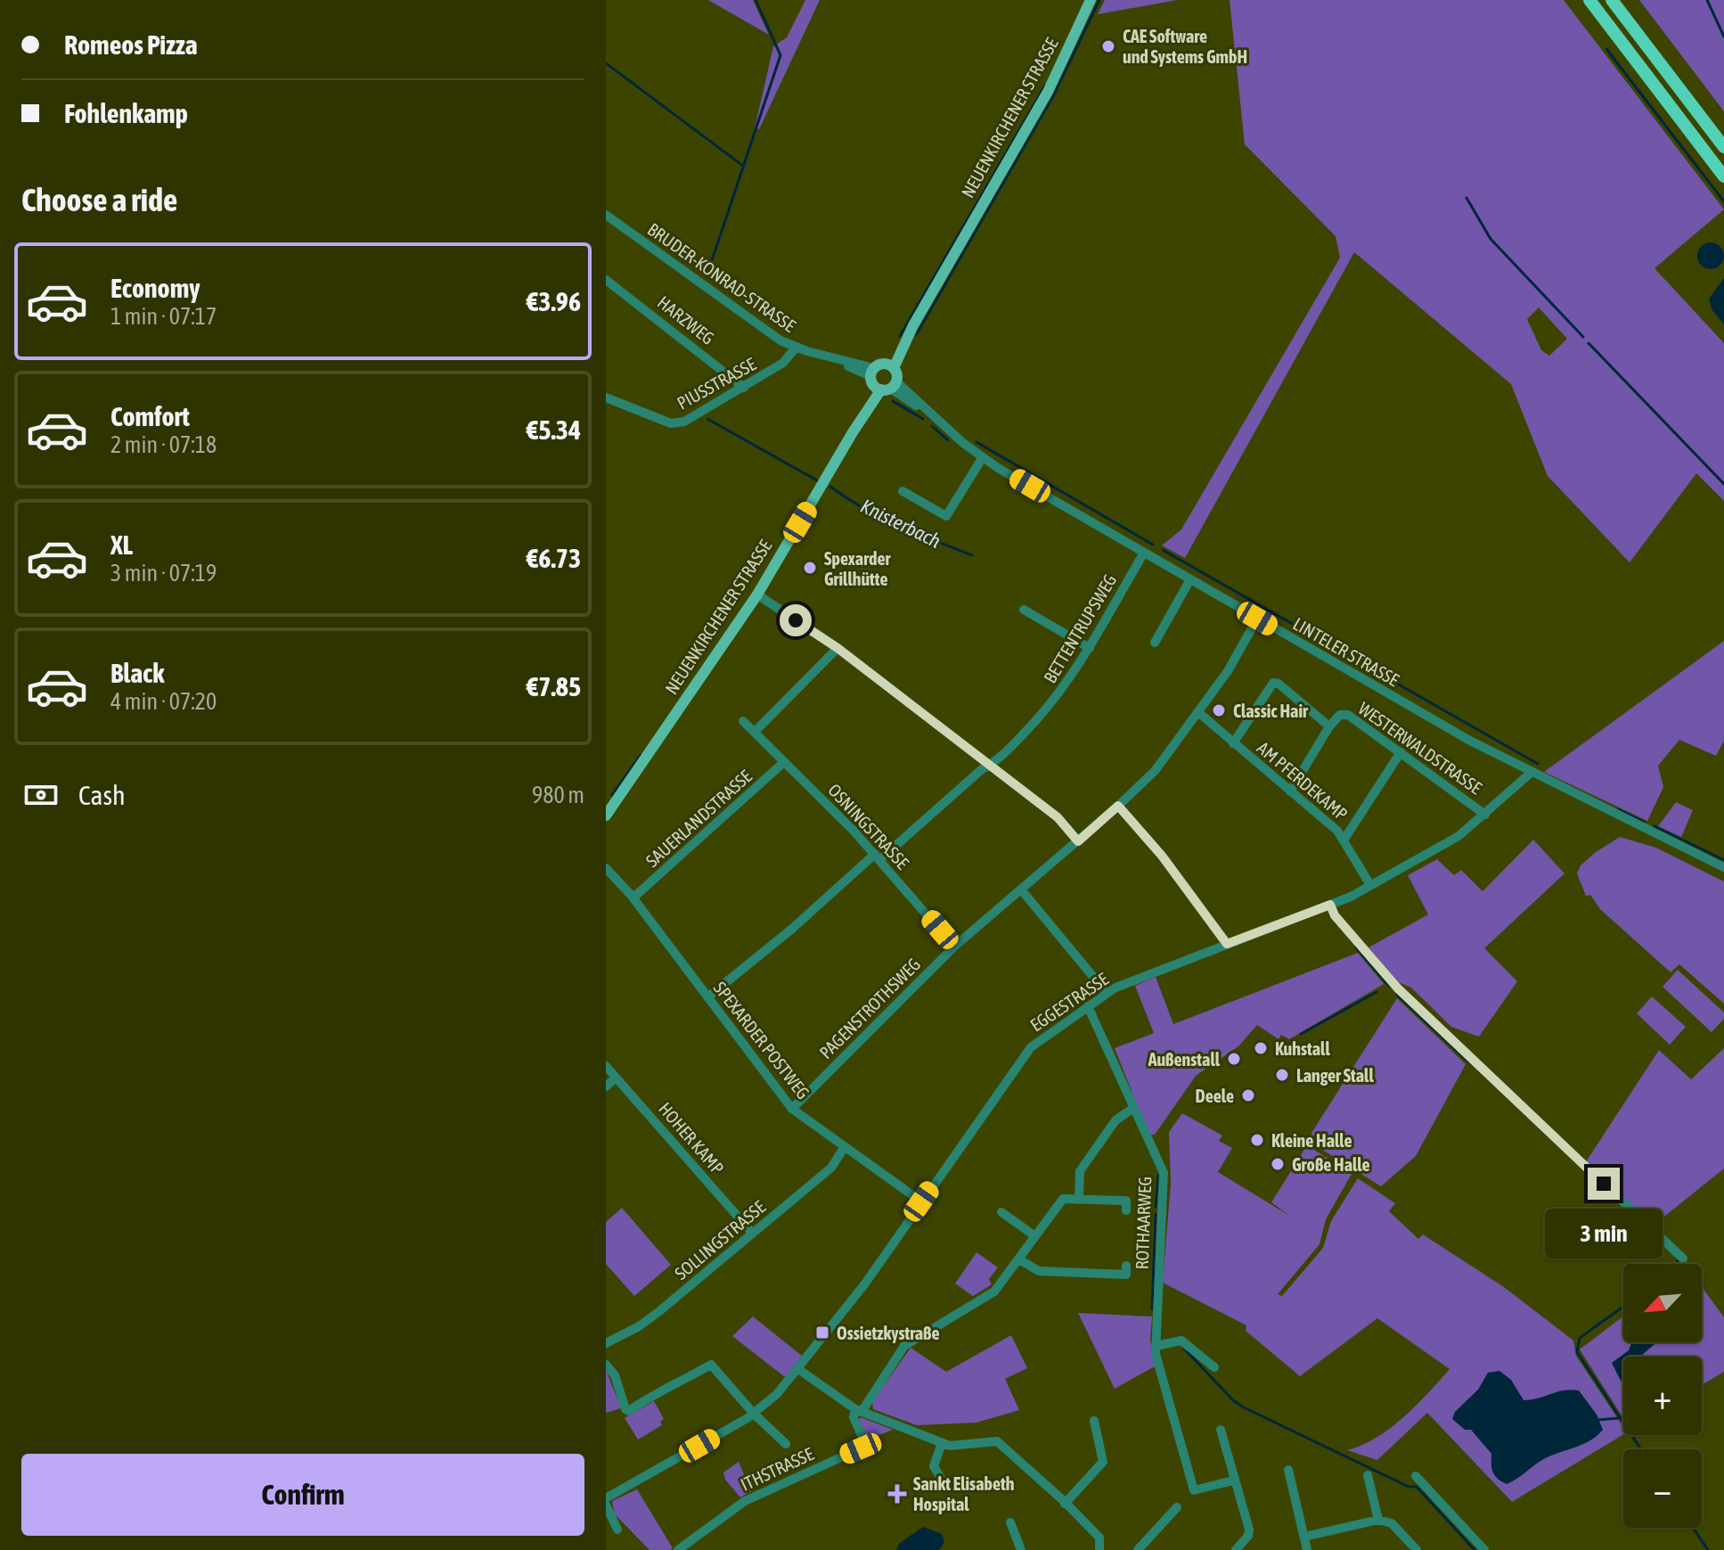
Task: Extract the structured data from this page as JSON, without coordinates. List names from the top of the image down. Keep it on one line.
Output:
{"streets":{"main road":["NEUENKIRCHENER STRASSE"],"street":["BRUDER-KONRAD-STRASSE","HARZWEG","PIUSSTRASSE","BETTENTRUPSWEG","LINTELER STRASSE","WESTERWALDSTRASSE","AM PFERDEKAMP","SAUERLANDSTRASSE","OSNINGSTRASSE","EGGESTRASSE","PAGENSTROTHSWEG","SPEXARDER POSTWEG","HOHER KAMP","ROTHAARWEG","SOLLINGSTRASSE","ITHSTRASSE"]},"crossings":[["NEUENKIRCHENER STRASSE","BRUDER-KONRAD-STRASSE"],["NEUENKIRCHENER STRASSE","LINTELER STRASSE"],["BRUDER-KONRAD-STRASSE","PIUSSTRASSE"],["BRUDER-KONRAD-STRASSE","LINTELER STRASSE"],["HARZWEG","PIUSSTRASSE"],["BETTENTRUPSWEG","LINTELER STRASSE"],["BETTENTRUPSWEG","OSNINGSTRASSE"],["BETTENTRUPSWEG","SPEXARDER POSTWEG"],["LINTELER STRASSE","EGGESTRASSE"],["LINTELER STRASSE","PAGENSTROTHSWEG"],["WESTERWALDSTRASSE","EGGESTRASSE"],["AM PFERDEKAMP","EGGESTRASSE"],["AM PFERDEKAMP","PAGENSTROTHSWEG"],["SAUERLANDSTRASSE","OSNINGSTRASSE"],["SAUERLANDSTRASSE","SPEXARDER POSTWEG"],["OSNINGSTRASSE","PAGENSTROTHSWEG"],["EGGESTRASSE","SPEXARDER POSTWEG"],["EGGESTRASSE","ROTHAARWEG"],["PAGENSTROTHSWEG","SPEXARDER POSTWEG"],["SPEXARDER POSTWEG","SOLLINGSTRASSE"],["HOHER KAMP","SOLLINGSTRASSE"]],"water":["Knisterbach"],"places":{"other":["CAE Software und Systems GmbH","Spexarder Grillhütte","Classic Hair","Kuhstall","Außenstall","Langer Stall","Deele","Kleine Halle","Große Halle"],"transit":["Ossietzkystraße"],"health":["Sankt Elisabeth Hospital"]},"north":"bottom left","page":{"banner":["Romeos Pizza","Fohlenkamp"],"heading":"Choose a ride","list":[{"name":"Economy","note":"1 min · 07:17","value":"€3.96"},{"name":"Comfort","note":"2 min · 07:18","value":"€5.34"},{"name":"XL","note":"3 min · 07:19","value":"€6.73"},{"name":"Black","note":"4 min · 07:20","value":"€7.85"}],"pay":["Cash","980 m"],"bubble":"3 min","map_buttons":["+","−"],"buttons":"Confirm"}}
